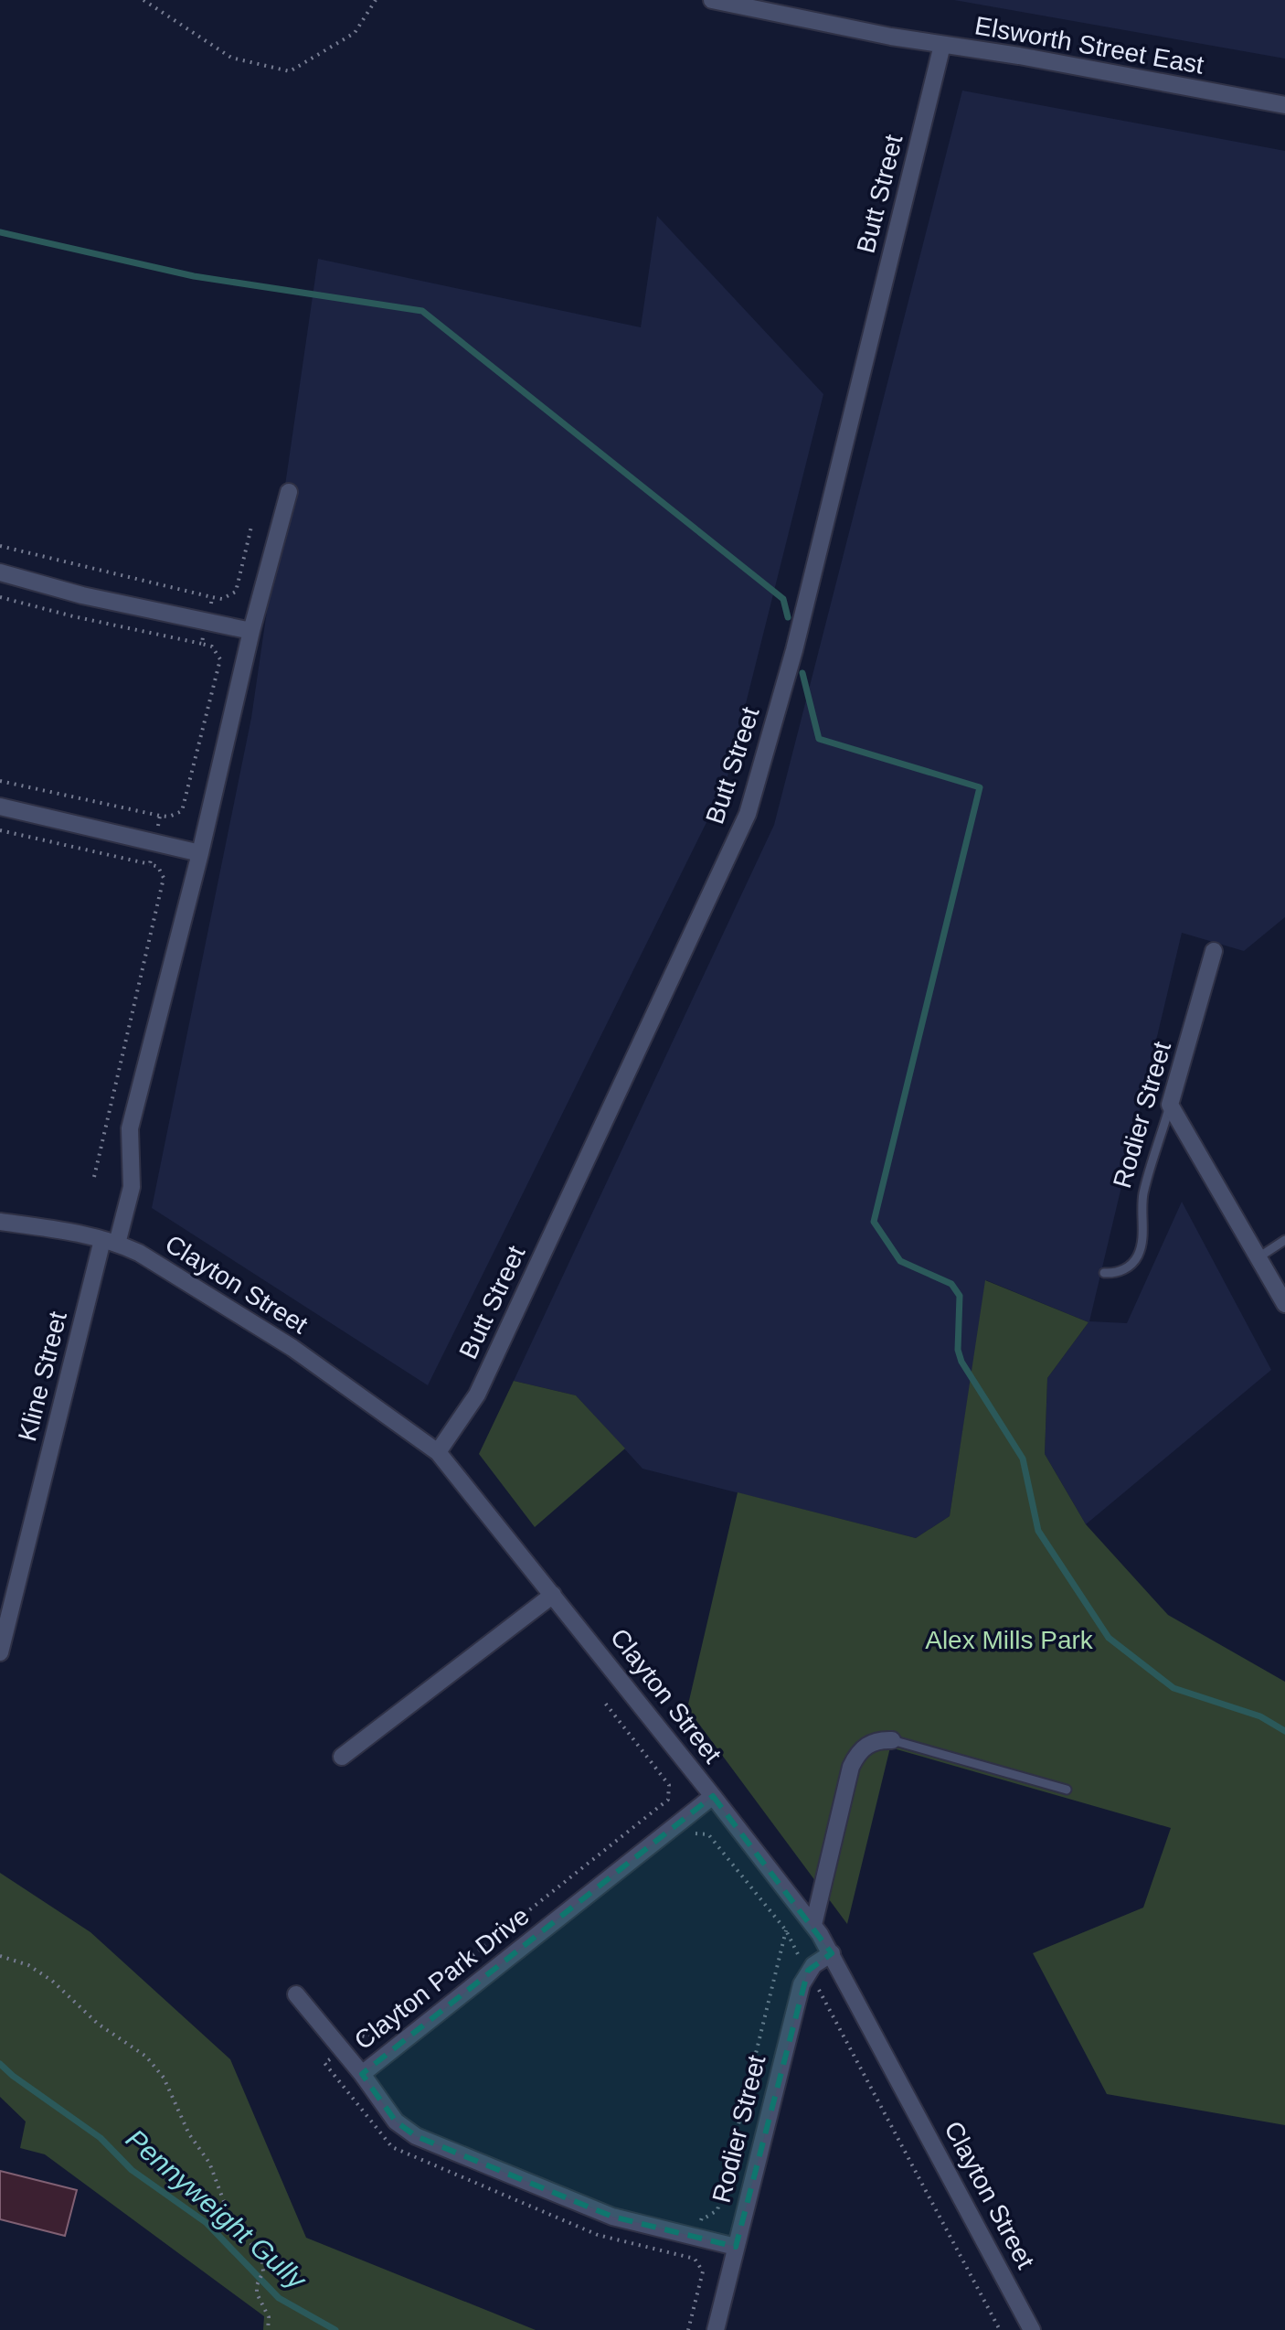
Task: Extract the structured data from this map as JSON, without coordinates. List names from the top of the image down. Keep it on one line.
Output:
{"streets":{"street":["Elsworth Street East","Butt Street","Rodier Street","Clayton Street","Kline Street","Clayton Park Drive"]},"crossings":[["Elsworth Street East","Butt Street"],["Butt Street","Clayton Street"],["Rodier Street","Clayton Park Drive"],["Clayton Street","Kline Street"],["Clayton Street","Clayton Park Drive"]],"water":["Pennyweight Gully"],"parks":["Alex Mills Park"]}
